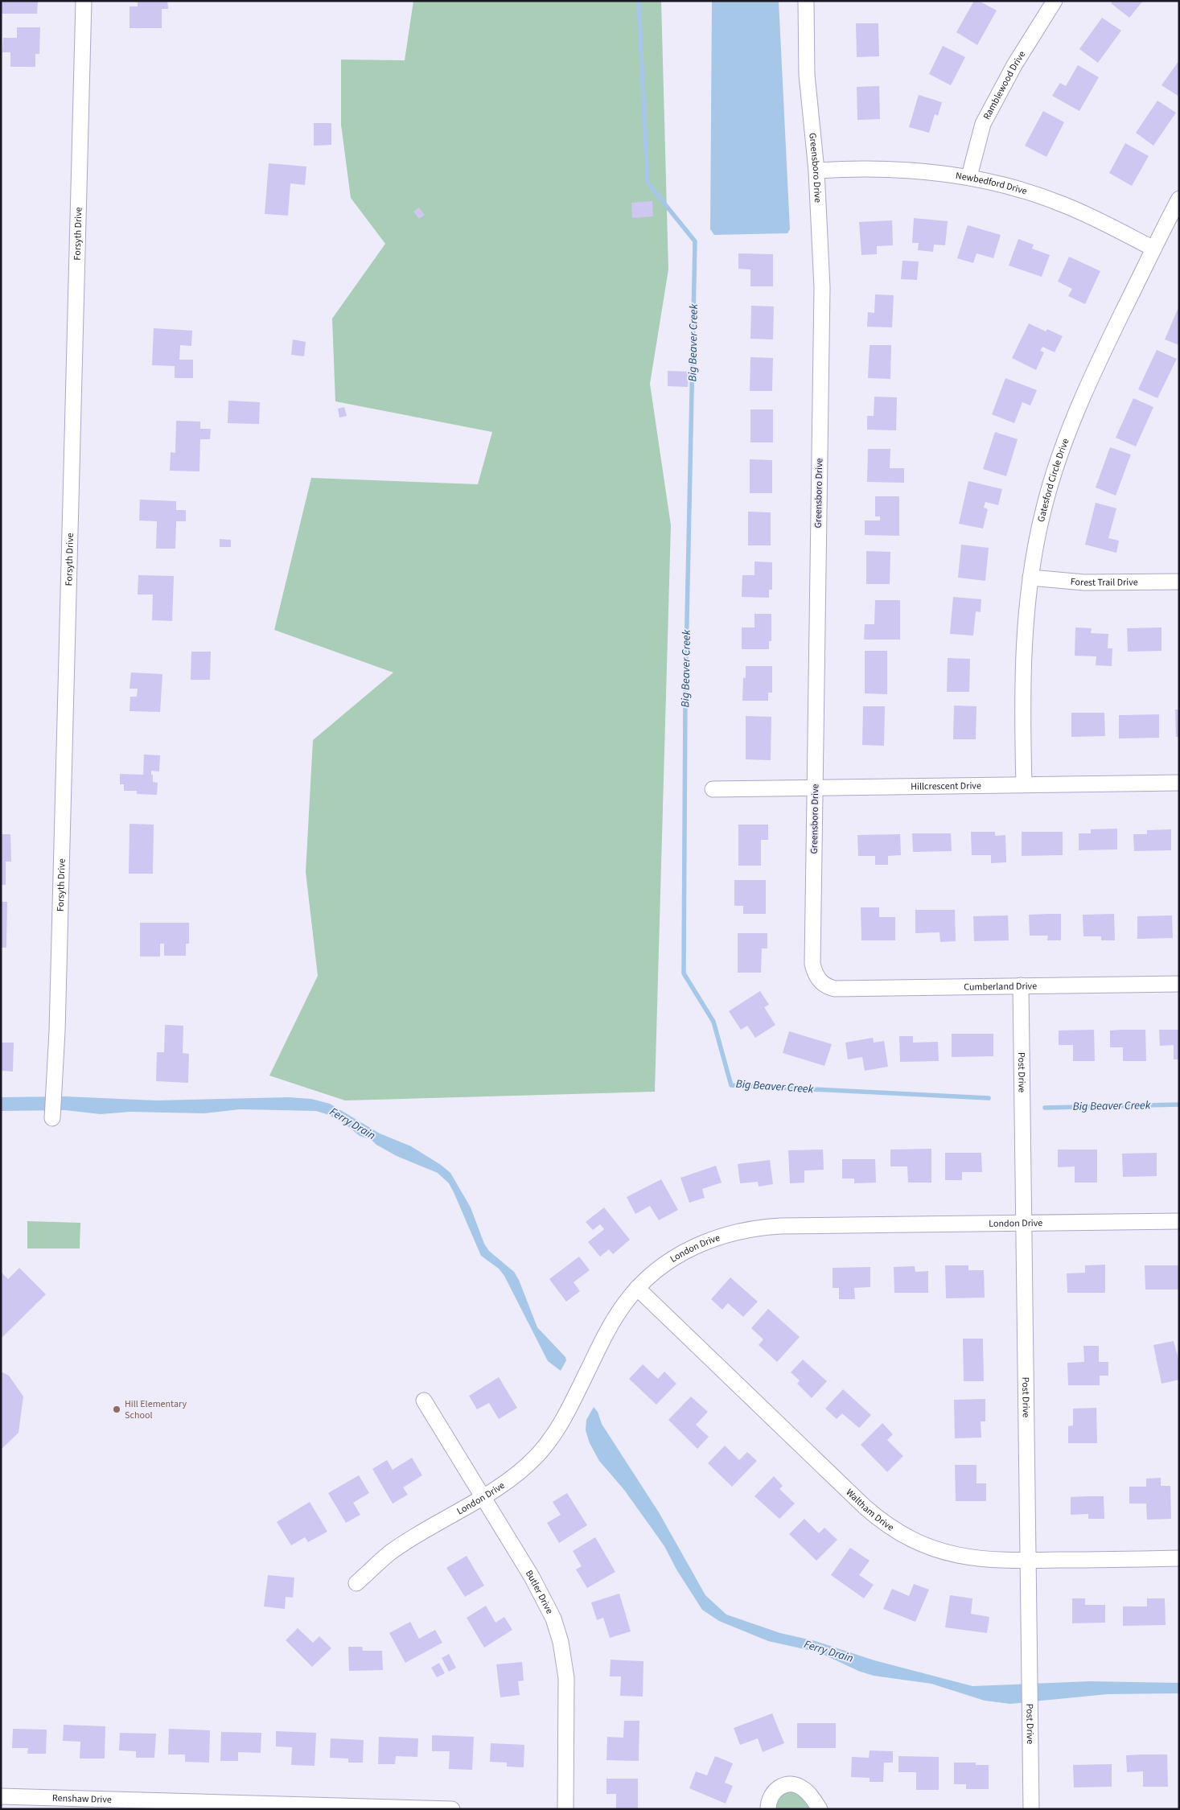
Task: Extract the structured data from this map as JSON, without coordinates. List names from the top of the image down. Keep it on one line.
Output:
{"streets":{"street":["Ramblewood Drive","Greensboro Drive","Newbedford Drive","Forsyth Drive","Gatesford Circle Drive","Forest Trail Drive","Hillcrescent Drive","Cumberland Drive","Post Drive","London Drive","Waltham Drive","Butler Drive","Renshaw Drive"]},"crossings":[["Ramblewood Drive","Newbedford Drive"],["Greensboro Drive","Newbedford Drive"],["Greensboro Drive","Hillcrescent Drive"],["Greensboro Drive","Cumberland Drive"],["Newbedford Drive","Gatesford Circle Drive"],["Gatesford Circle Drive","Forest Trail Drive"],["Gatesford Circle Drive","Hillcrescent Drive"],["Cumberland Drive","Post Drive"],["Post Drive","London Drive"],["Post Drive","Waltham Drive"],["London Drive","Waltham Drive"],["London Drive","Butler Drive"]],"water":["Big Beaver Creek","Ferry Drain"],"places":["Hill Elementary School"]}
